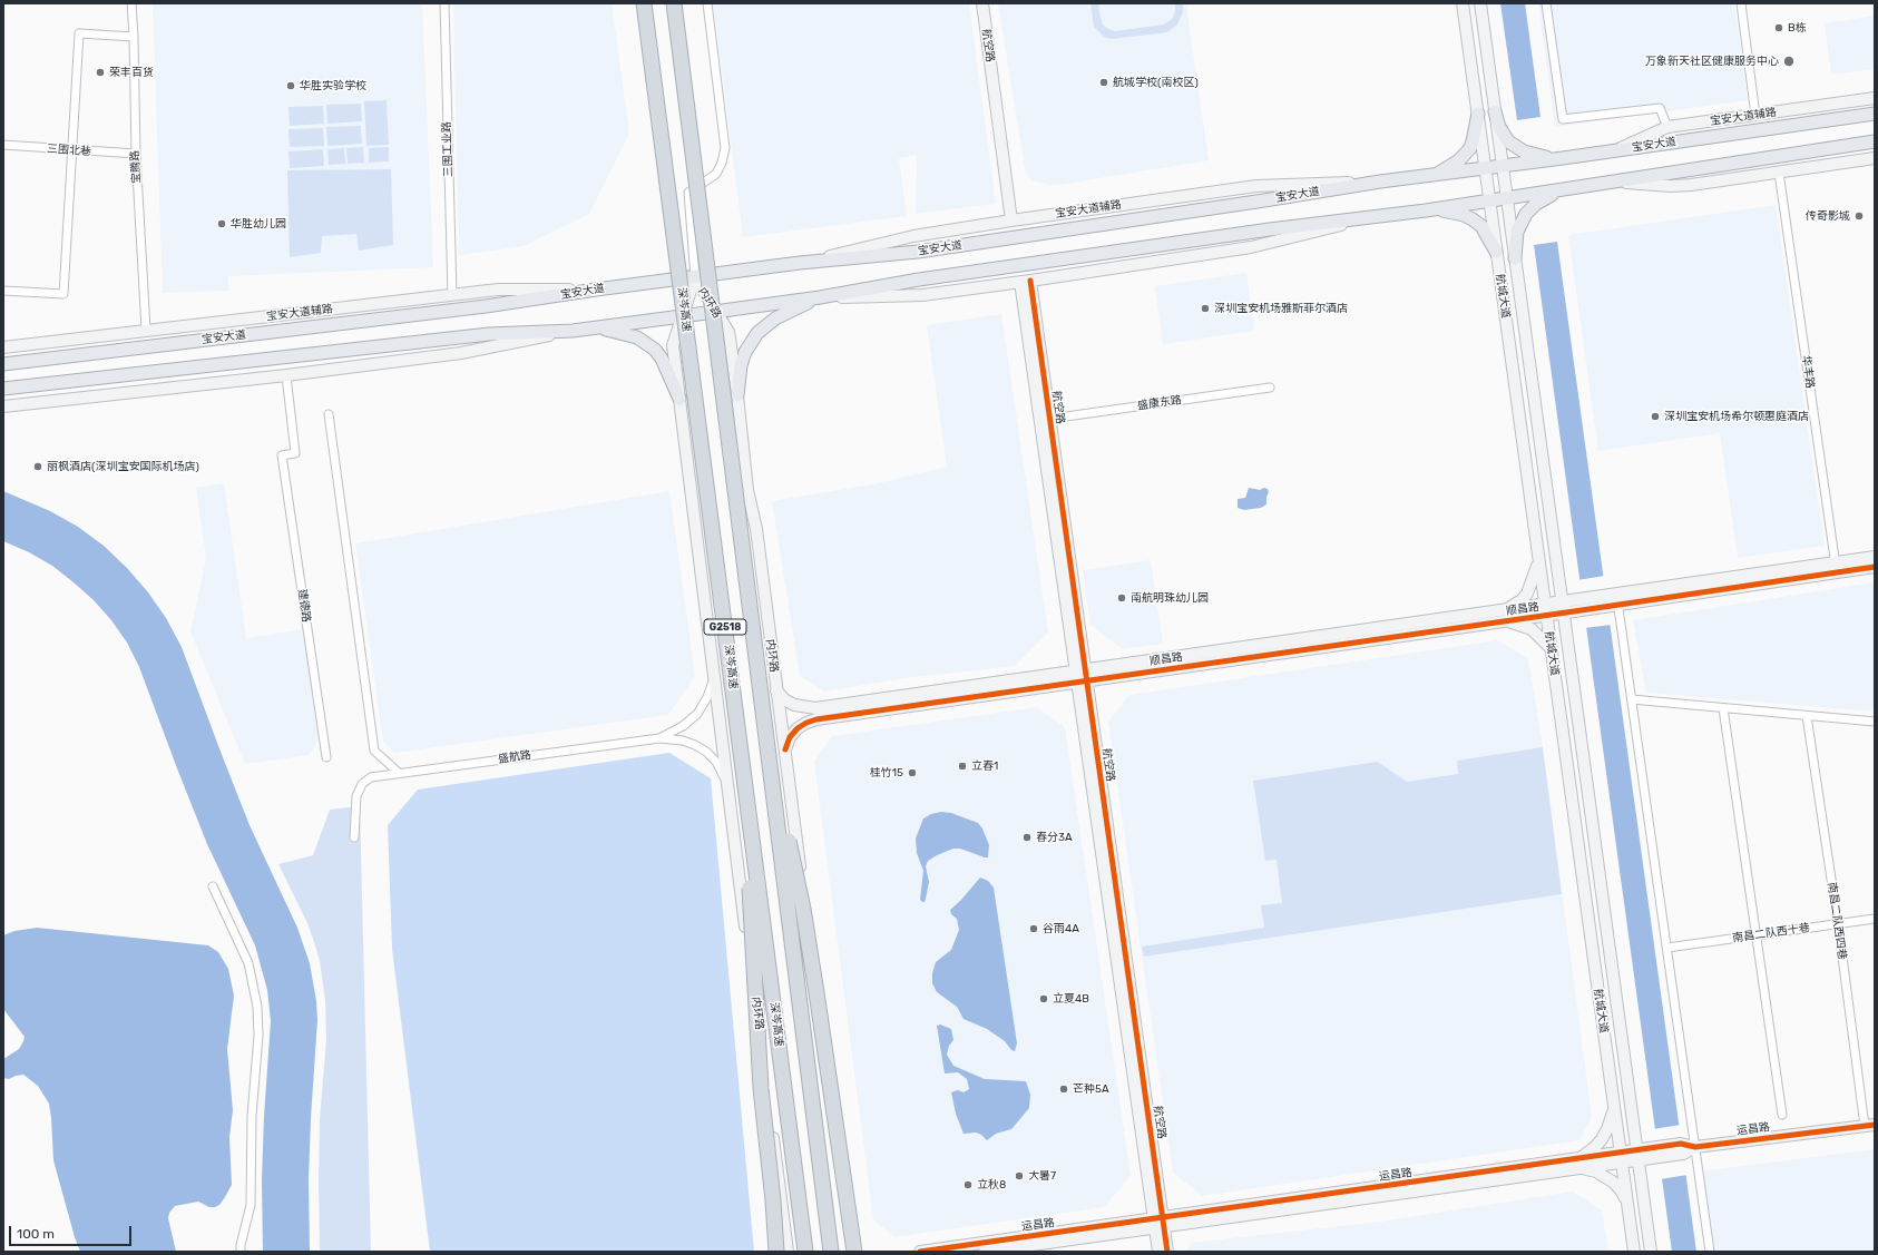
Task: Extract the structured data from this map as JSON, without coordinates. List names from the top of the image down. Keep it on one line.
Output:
{"streets":{"highway":["深岑高速","G2518"],"main road":["航空路","宝安大道辅路","宝安大道","航城大道","内环路","顺昌路","运昌路"],"street":["三围工业路","三围北巷","宝腾路","华丰路","盛康东路","建德路","盛航路","南昌二队西四巷","南昌二队西十巷"]},"crossings":[["航空路","宝安大道辅路"],["航空路","盛康东路"],["航空路","顺昌路"],["航空路","运昌路"],["宝安大道辅路","宝安大道"],["宝安大道辅路","三围工业路"],["宝安大道辅路","宝腾路"],["宝安大道","航城大道"],["宝安大道","内环路"],["三围北巷","宝腾路"],["航城大道","顺昌路"],["航城大道","运昌路"],["内环路","顺昌路"],["南昌二队西四巷","南昌二队西十巷"],["南昌二队西四巷","运昌路"]],"places":["B栋","万象新天社区健康服务中心","荣丰百货","航城学校(南校区)","华胜实验学校","传奇影城","华胜幼儿园","深圳宝安机场雅斯菲尔酒店","深圳宝安机场希尔顿惠庭酒店","丽枫酒店(深圳宝安国际机场店)","南航明珠幼儿园","立春1","桂竹15","春分3A","谷雨4A","立夏4B","芒种5A","大暑7","立秋8"],"scale_bar":"100 m"}
